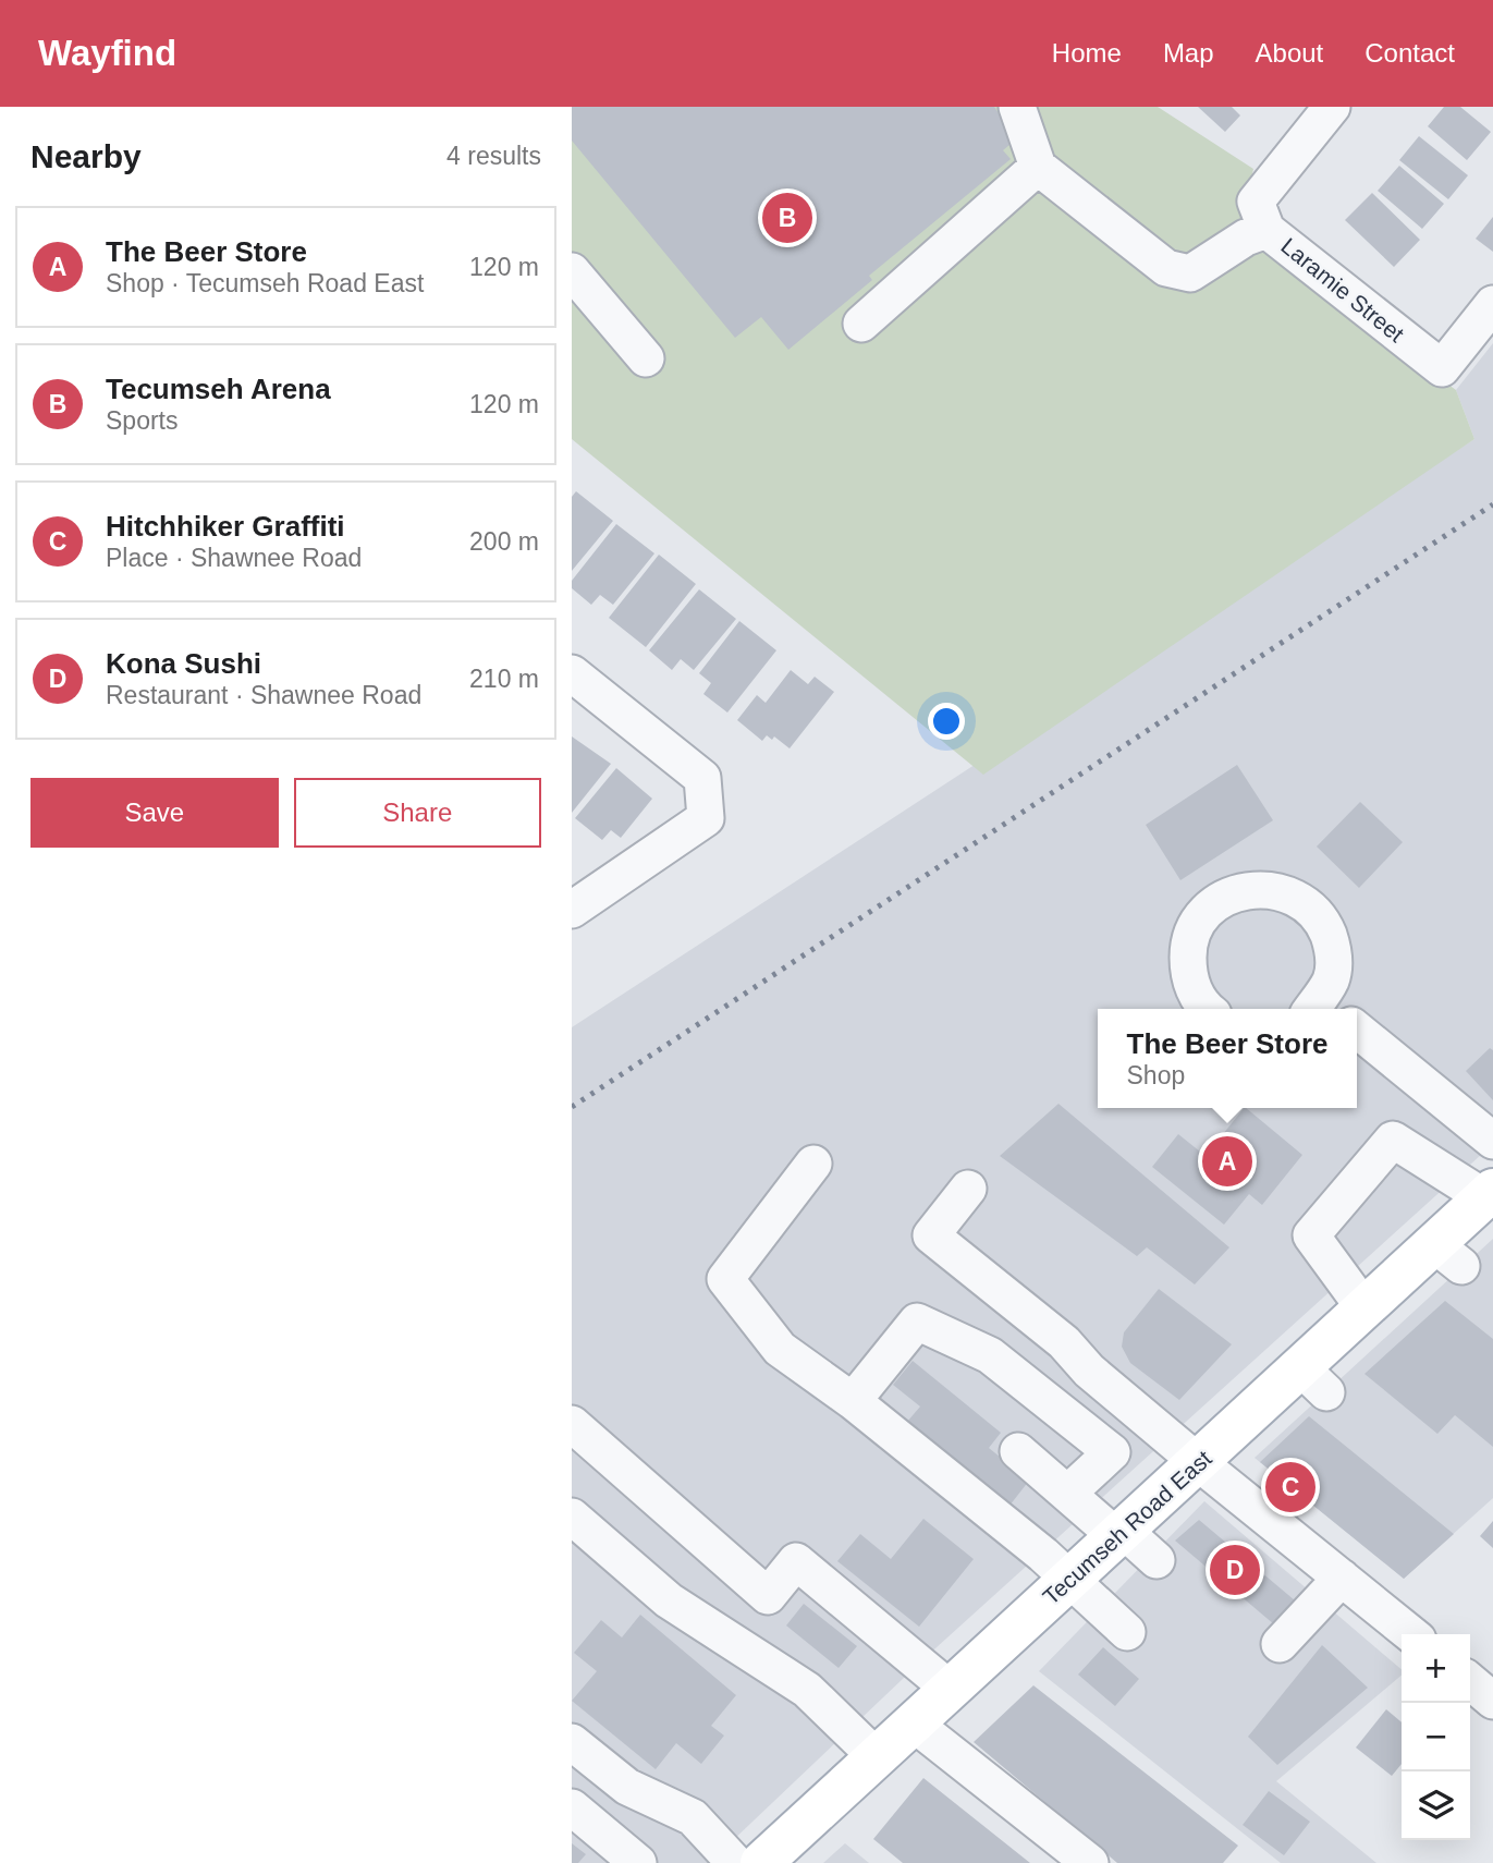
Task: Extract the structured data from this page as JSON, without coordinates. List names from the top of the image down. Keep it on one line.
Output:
{"streets":{"main road":["Tecumseh Road East"],"street":["Laramie Street"]},"page":{"header":"Wayfind","nav":["Home","Map","About","Contact"],"heading":["Nearby","4 results"],"pins":["B","A","C","D"],"list":[{"mark":"A","name":"The Beer Store","note":"Shop · Tecumseh Road East","value":"120 m"},{"mark":"B","name":"Tecumseh Arena","note":"Sports","value":"120 m"},{"mark":"C","name":"Hitchhiker Graffiti","note":"Place · Shawnee Road","value":"200 m"},{"mark":"D","name":"Kona Sushi","note":"Restaurant · Shawnee Road","value":"210 m"}],"buttons":["Save","Share"],"popup":["The Beer Store","Shop"],"map_buttons":["+","−"]}}
